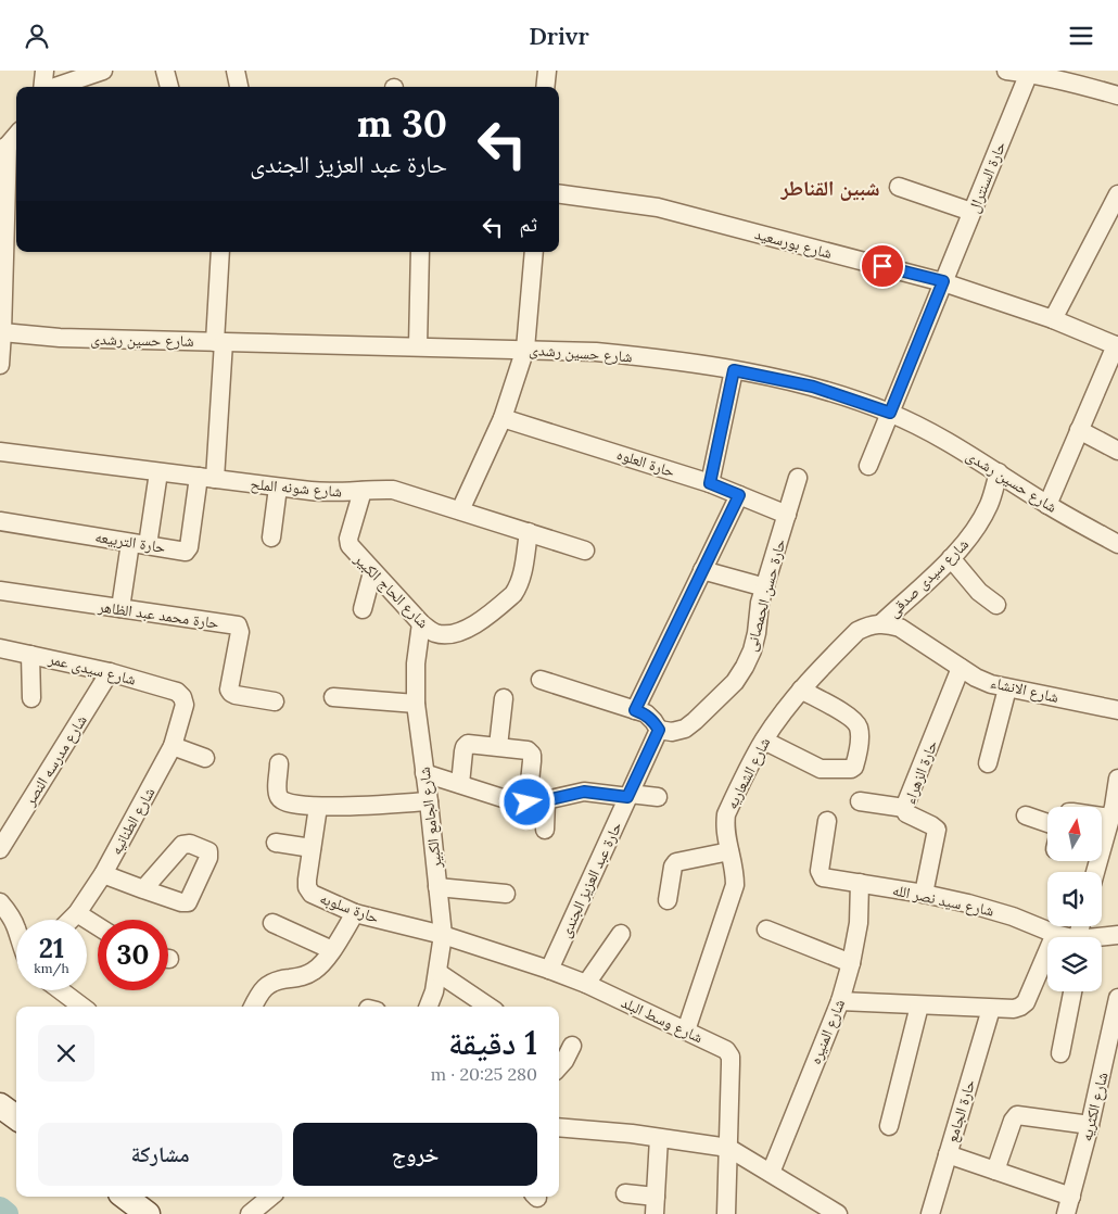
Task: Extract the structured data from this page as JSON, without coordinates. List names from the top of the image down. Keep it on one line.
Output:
{"streets":{"street":["حارة السنترال","شارع بورسعيد","شارع حسين رشدى","حارة العلوه","شارع شونه الملح","حارة التربيعه","شارع سيدى صدقى","شارع الحاج الكبير","حارة حسن الحمصانى","حارة محمد عبد الظاهر","شارع سيدى عمر","شارع الانشاء","شارع مدرسه النصر","حارة الزهراء","شارع الشعاريه","شارع الجامع الكبير","شارع الطنانيه","حارة عبد العزيز الجندى","شارع سيد نصر الله","حارة سلوبه","شارع وسط البلد","شارع المنيره","شارع الكثريه","حارة الجامع"]},"crossings":[["حارة السنترال","شارع بورسعيد"],["حارة السنترال","شارع حسين رشدى"],["شارع حسين رشدى","شارع سيدى صدقى"],["حارة العلوه","حارة حسن الحمصانى"],["شارع شونه الملح","حارة التربيعه"],["شارع شونه الملح","شارع الحاج الكبير"],["شارع سيدى صدقى","شارع الانشاء"],["شارع سيدى صدقى","شارع الشعاريه"],["شارع الحاج الكبير","شارع الجامع الكبير"],["حارة حسن الحمصانى","حارة عبد العزيز الجندى"],["شارع سيدى عمر","شارع مدرسه النصر"],["شارع سيدى عمر","شارع الطنانيه"],["شارع الانشاء","حارة الزهراء"],["شارع الانشاء","شارع الشعاريه"],["حارة الزهراء","شارع سيد نصر الله"],["شارع الشعاريه","شارع وسط البلد"],["شارع الجامع الكبير","حارة سلوبه"],["شارع الجامع الكبير","شارع وسط البلد"],["حارة عبد العزيز الجندى","شارع وسط البلد"],["شارع سيد نصر الله","شارع المنيره"],["حارة سلوبه","شارع وسط البلد"]],"districts":["شبين القناطر"],"north":"top","page":{"header":"Drivr","turn":["30 m","حارة عبد العزيز الجندى"],"then":"ثم","speed":"21 km/h","limit":"30","heading":["1 دقيقة","280 m · 20:25"],"buttons":["خروج","مشاركة"]}}
